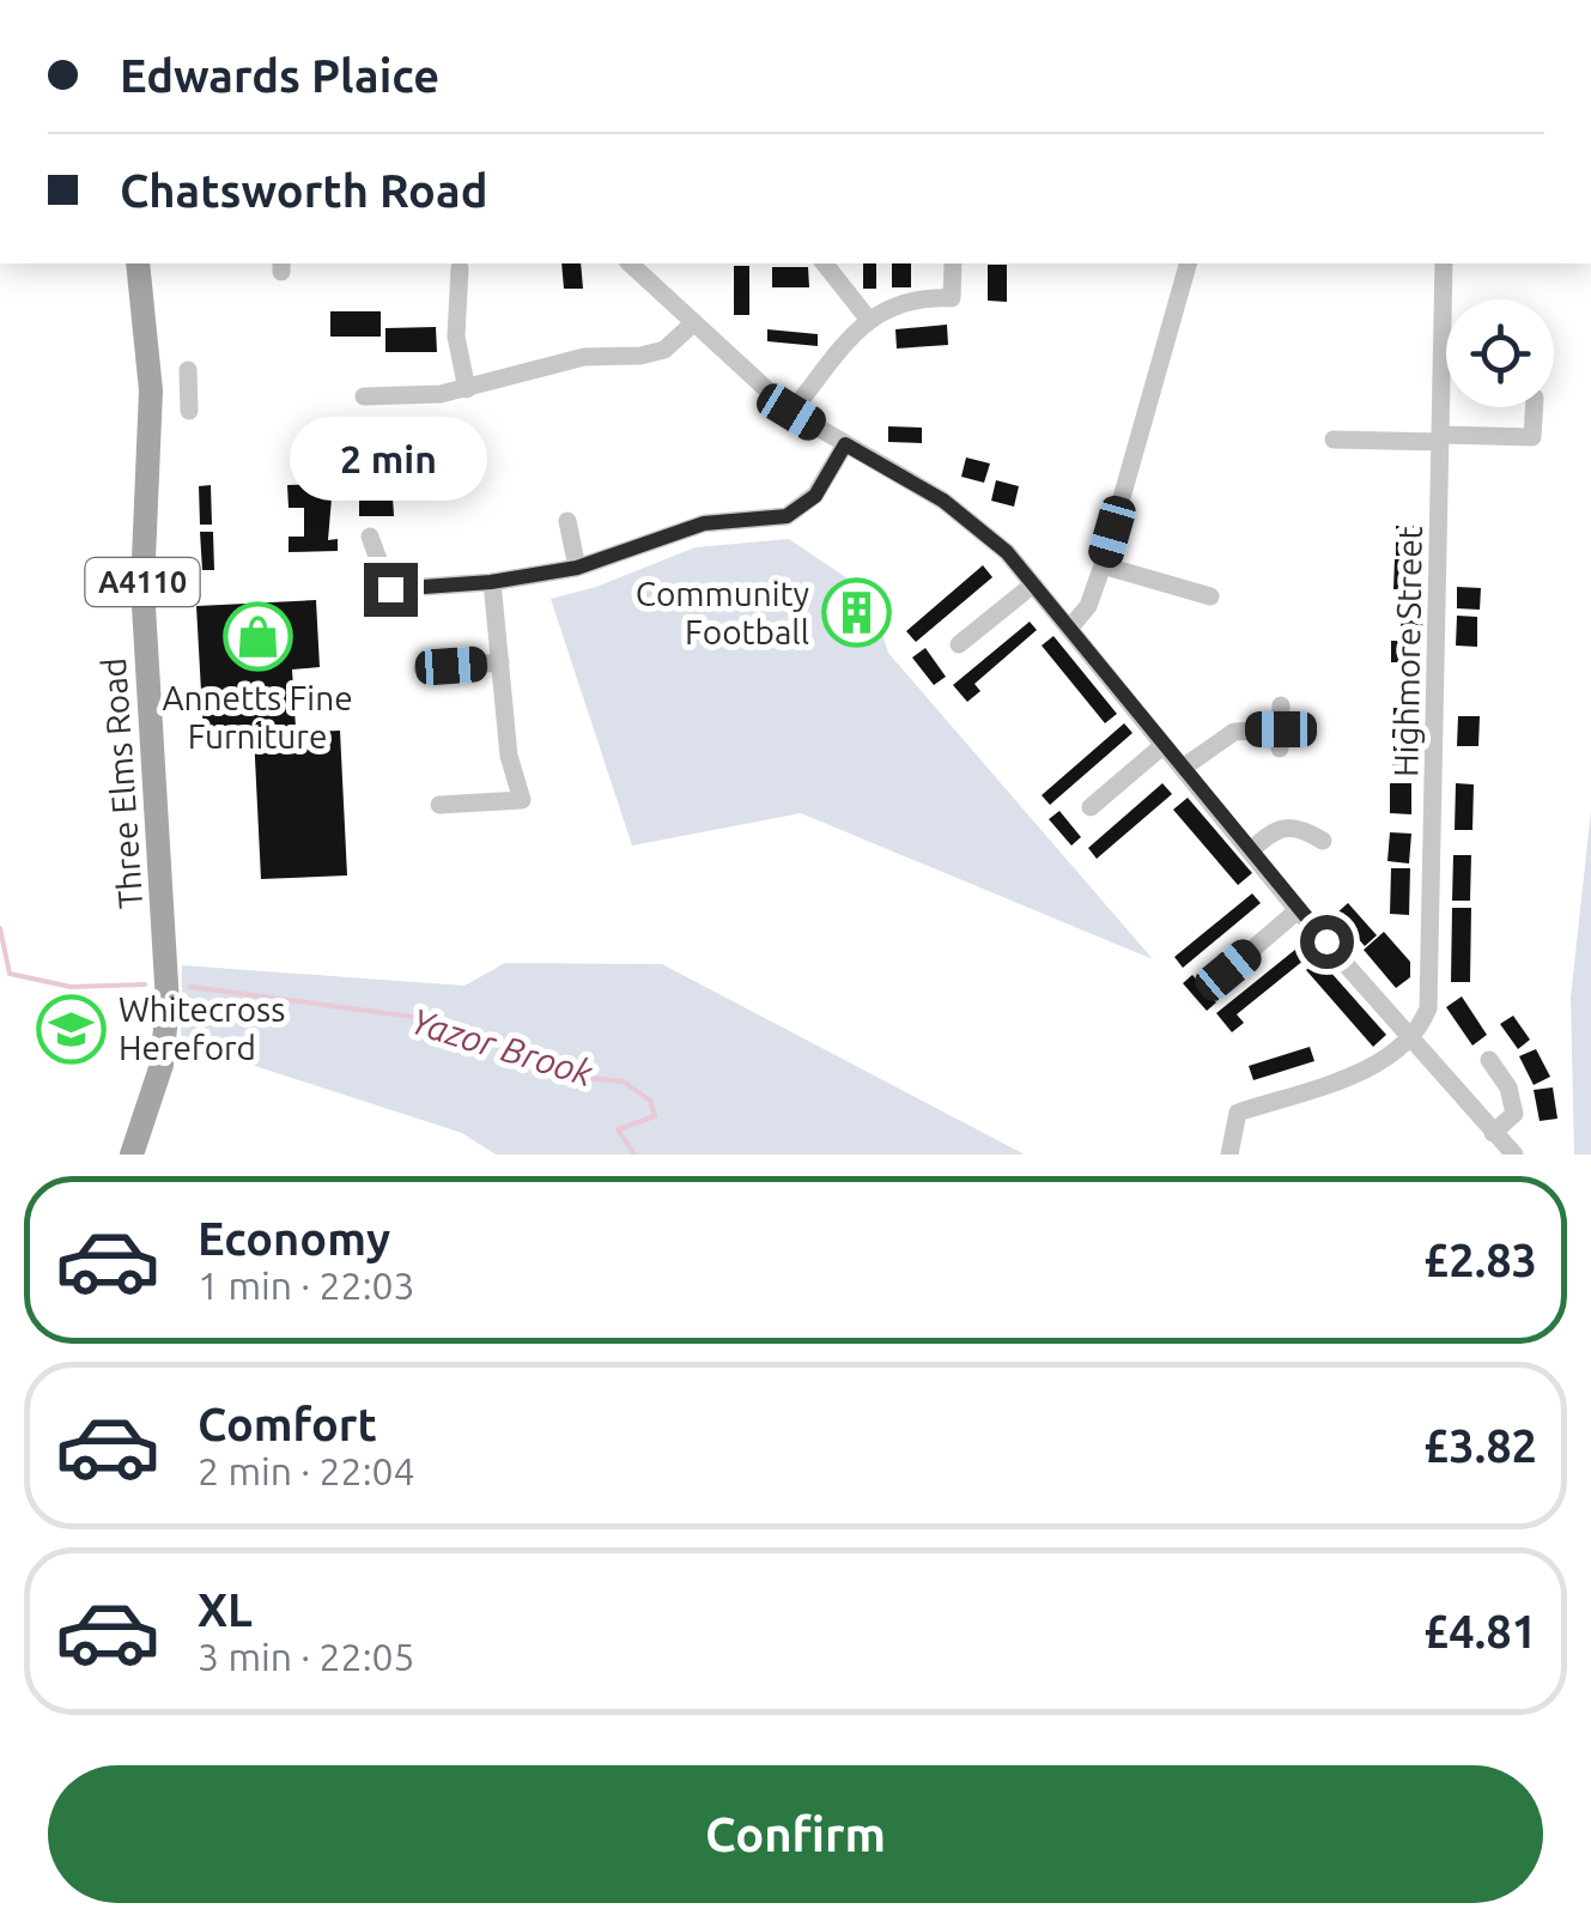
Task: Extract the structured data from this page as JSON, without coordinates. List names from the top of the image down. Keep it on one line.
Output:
{"streets":{"main road":["A4110","Three Elms Road"],"street":["Highmore Street"]},"water":["Yazor Brook"],"places":{"building":["Community Football"],"shop":["Annetts Fine Furniture"],"school or university":["Whitecross Hereford"]},"page":{"banner":["Edwards Plaice","Chatsworth Road"],"bubble":"2 min","list":[{"name":"Economy","note":"1 min · 22:03","value":"£2.83"},{"name":"Comfort","note":"2 min · 22:04","value":"£3.82"},{"name":"XL","note":"3 min · 22:05","value":"£4.81"}],"buttons":"Confirm"}}
